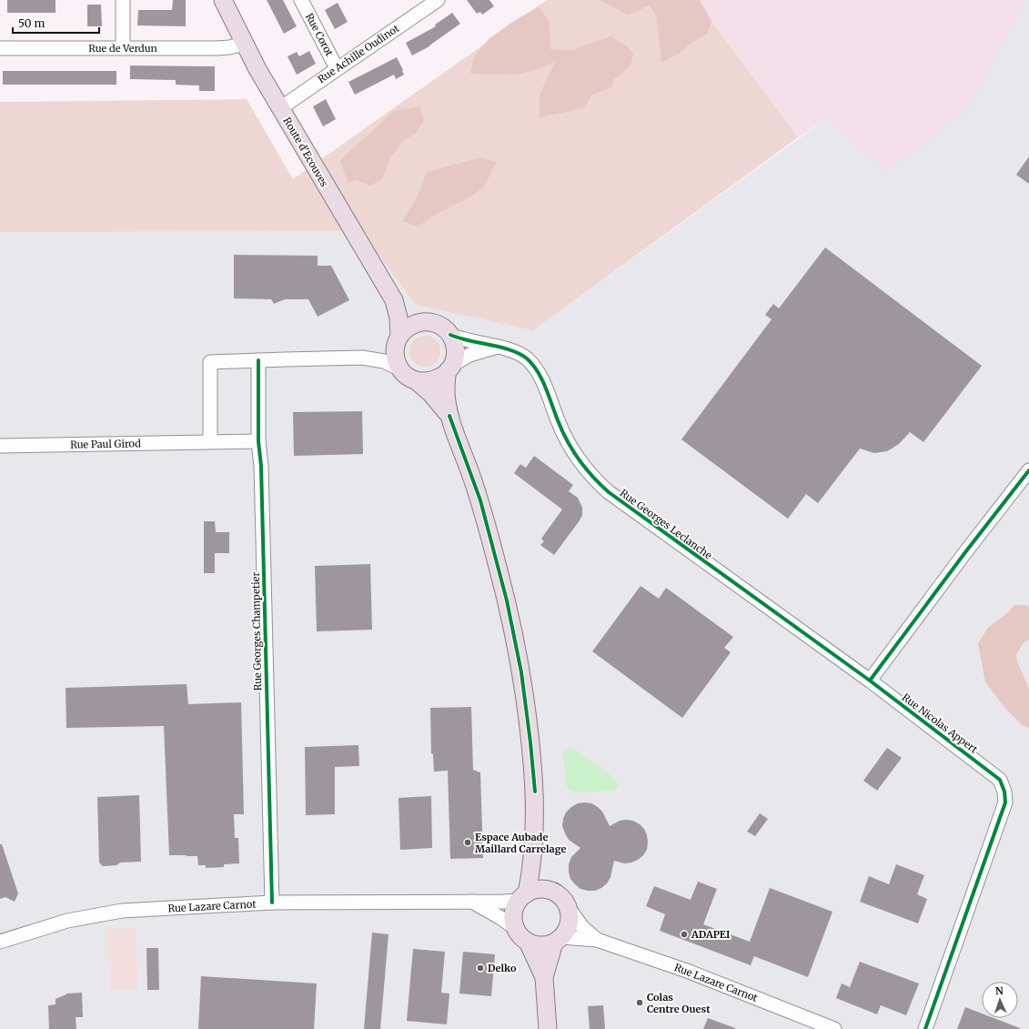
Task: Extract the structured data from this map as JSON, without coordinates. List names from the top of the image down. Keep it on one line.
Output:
{"streets":{"main road":["Route d'Ecouves"],"street":["Rue Corot","Rue de Verdun","Rue Achille Oudinot","Rue Paul Girod","Rue Georges Leclanche","Rue Georges Champetier","Rue Nicolas Appert","Rue Lazare Carnot"]},"crossings":[["Rue Corot","Rue Achille Oudinot"],["Rue de Verdun","Route d'Ecouves"],["Rue Achille Oudinot","Route d'Ecouves"],["Rue Georges Leclanche","Rue Nicolas Appert"],["Rue Georges Champetier","Rue Lazare Carnot"]],"places":["Espace Aubade Maillard Carrelage","ADAPEI","Delko","Colas Centre Ouest"],"scale_bar":"50 m","north":"top"}
